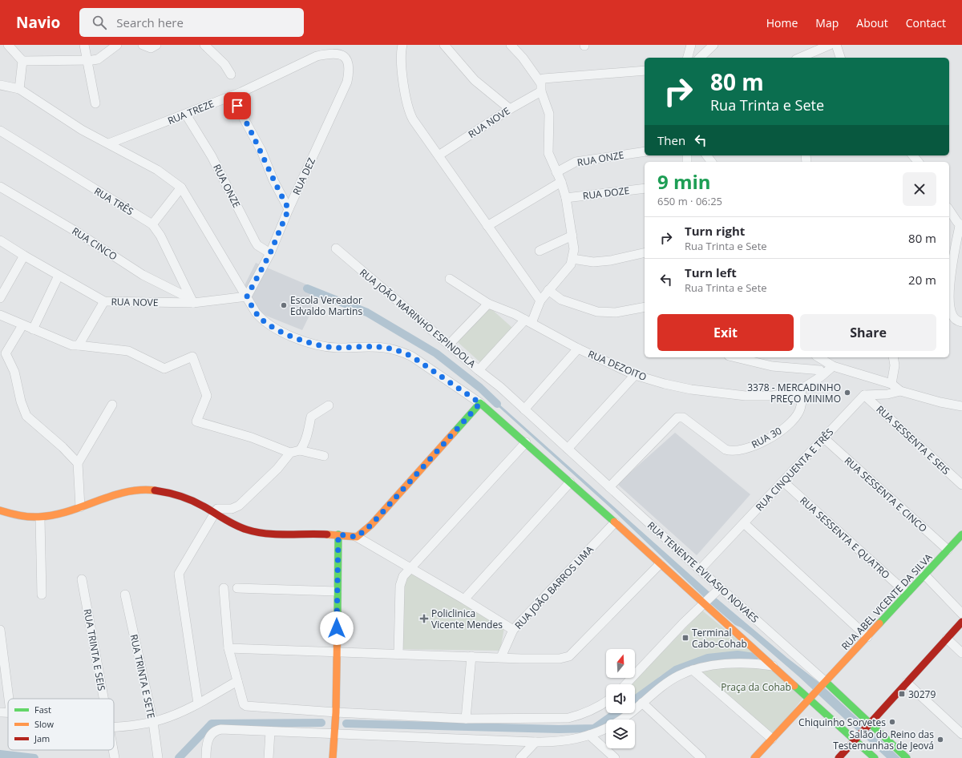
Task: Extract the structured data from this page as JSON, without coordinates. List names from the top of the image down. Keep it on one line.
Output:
{"streets":{"street":["RUA TREZE","RUA NOVE","RUA ONZE","RUA DEZ","RUA DOZE","RUA TRÊS","RUA CINCO","RUA JOÃO MARINHO ESPINDOLA","RUA DEZOITO","RUA 30","RUA SESSENTA E SEIS","RUA CINQUENTA E TRÊS","RUA SESSENTA E CINCO","RUA SESSENTA E QUATRO","RUA TENENTE EVILASIO NOVAES","RUA JOÃO BARROS LIMA","RUA ABEL VICENTE DA SILVA","RUA TRINTA E SEIS","RUA TRINTA E SETE"]},"crossings":[["RUA TREZE","RUA ONZE"],["RUA TREZE","RUA DEZ"],["RUA NOVE","RUA DEZ"],["RUA NOVE","RUA TRÊS"],["RUA NOVE","RUA CINCO"],["RUA ONZE","RUA DEZ"],["RUA TRÊS","RUA CINCO"],["RUA JOÃO MARINHO ESPINDOLA","RUA TENENTE EVILASIO NOVAES"],["RUA DEZOITO","RUA 30"],["RUA 30","RUA TENENTE EVILASIO NOVAES"],["RUA SESSENTA E SEIS","RUA CINQUENTA E TRÊS"],["RUA CINQUENTA E TRÊS","RUA SESSENTA E CINCO"],["RUA CINQUENTA E TRÊS","RUA SESSENTA E QUATRO"],["RUA CINQUENTA E TRÊS","RUA TENENTE EVILASIO NOVAES"],["RUA SESSENTA E CINCO","RUA ABEL VICENTE DA SILVA"],["RUA SESSENTA E QUATRO","RUA ABEL VICENTE DA SILVA"],["RUA TENENTE EVILASIO NOVAES","RUA ABEL VICENTE DA SILVA"]],"parks":["Praça da Cohab"],"places":{"other":["Escola Vereador Edvaldo Martins","3378 - MERCADINHO PREÇO MINIMO","Chiquinho Sorvetes","Salão do Reino das Testemunhas de Jeová"],"health":["Policlinica Vicente Mendes"],"transit":["Terminal Cabo-Cohab","30279"]},"legend":["Fast","Slow","Jam"],"north":"top","page":{"header":"Navio","search":"Search here","nav":["Home","Map","About","Contact"],"turn":["80 m","Rua Trinta e Sete"],"then":"Then","heading":["9 min","650 m · 06:25"],"list":[{"name":"Turn right","note":"Rua Trinta e Sete","value":"80 m"},{"name":"Turn left","note":"Rua Trinta e Sete","value":"20 m"}],"buttons":["Exit","Share"]}}
